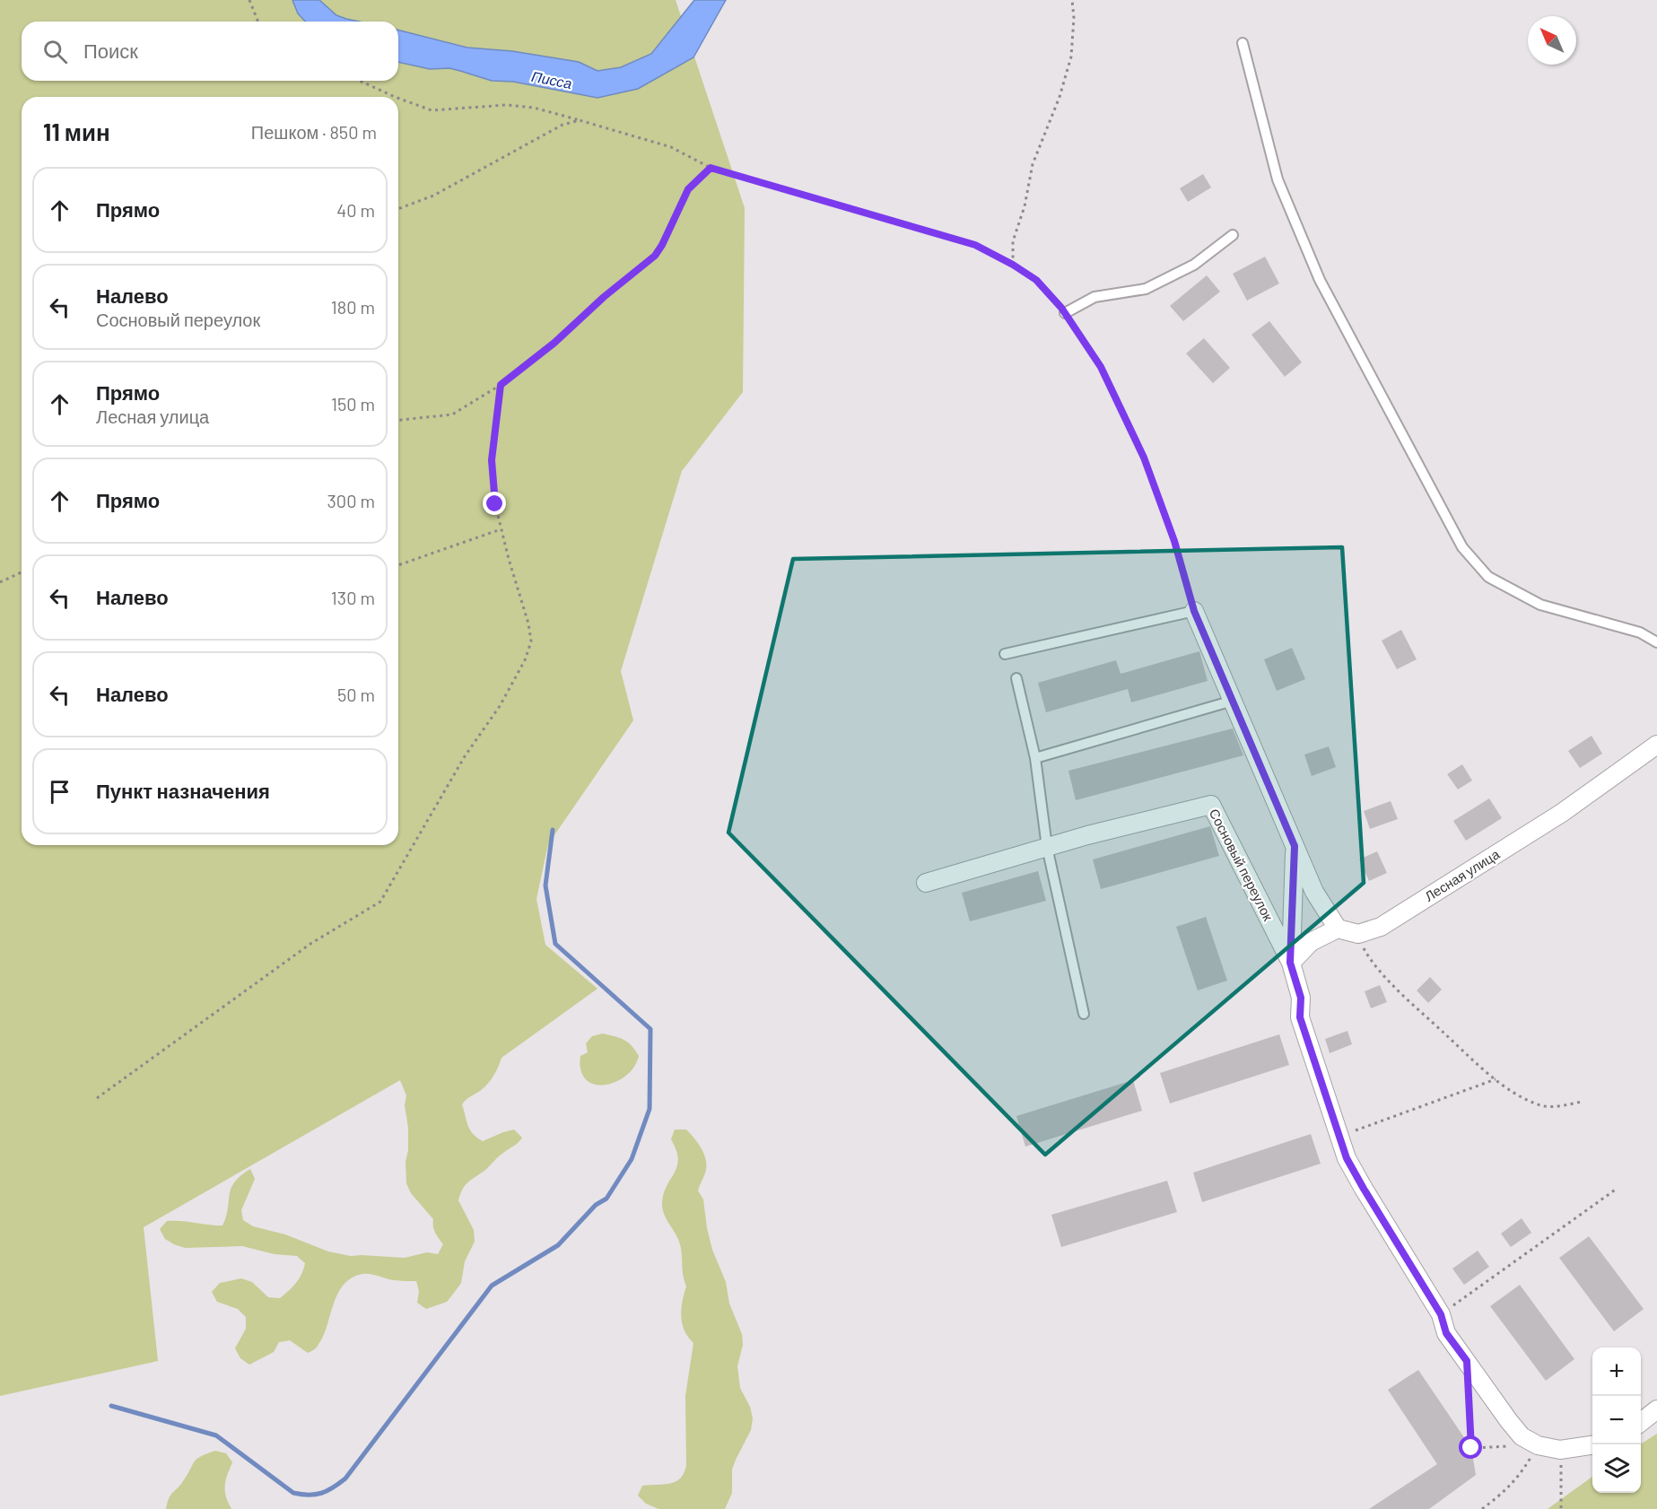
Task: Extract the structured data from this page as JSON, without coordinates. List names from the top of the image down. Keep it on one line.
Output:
{"streets":{"street":["Сосновый переулок","Лесная улица"]},"water":["Писса"],"north":"top left","page":{"search":"Поиск","heading":["11 мин","Пешком · 850 m"],"list":[["Прямо","40 m"],["Налево","Сосновый переулок","180 m"],["Прямо","Лесная улица","150 m"],["Прямо","300 m"],["Налево","130 m"],["Налево","50 m"],"Пункт назначения"],"map_buttons":["+","−"]}}
